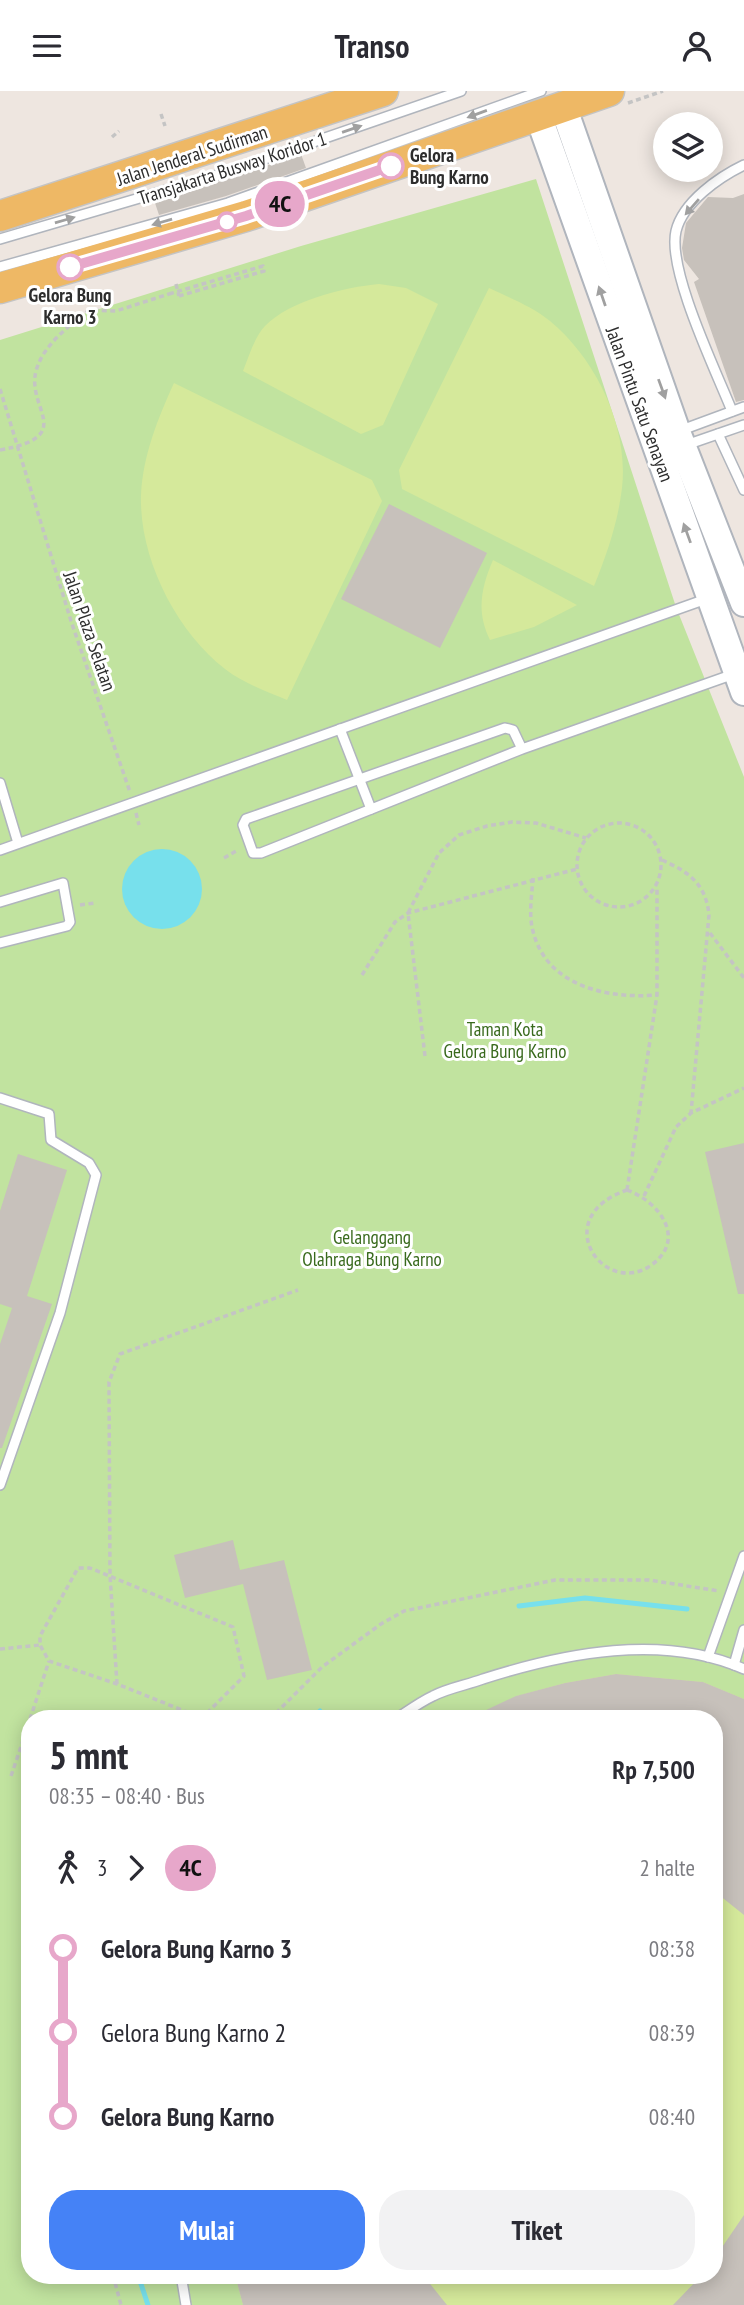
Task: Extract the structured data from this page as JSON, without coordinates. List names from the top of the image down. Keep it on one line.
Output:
{"streets":{"main road":["Jalan Jenderal Sudirman","Jalan Pintu Satu Senayan"],"lane":["Transjakarta Busway Koridor 1"],"path":["Jalan Plaza Selatan"]},"crossings":[["Transjakarta Busway Koridor 1","Jalan Pintu Satu Senayan"]],"parks":["Taman Kota Gelora Bung Karno","Gelanggang Olahraga Bung Karno"],"places":["Gelora Bung Karno","Gelora Bung Karno 3"],"lines":["bus line 4C"],"page":{"header":"Transo","on_map":"4C","heading":["5 mnt","08:35 – 08:40 · Bus","Rp 7,500"],"legs":["3","4C","2 halte"],"list":[{"name":"Gelora Bung Karno 3","value":"08:38"},{"name":"Gelora Bung Karno 2","value":"08:39"},{"name":"Gelora Bung Karno","value":"08:40"}],"buttons":["Mulai","Tiket"]}}
